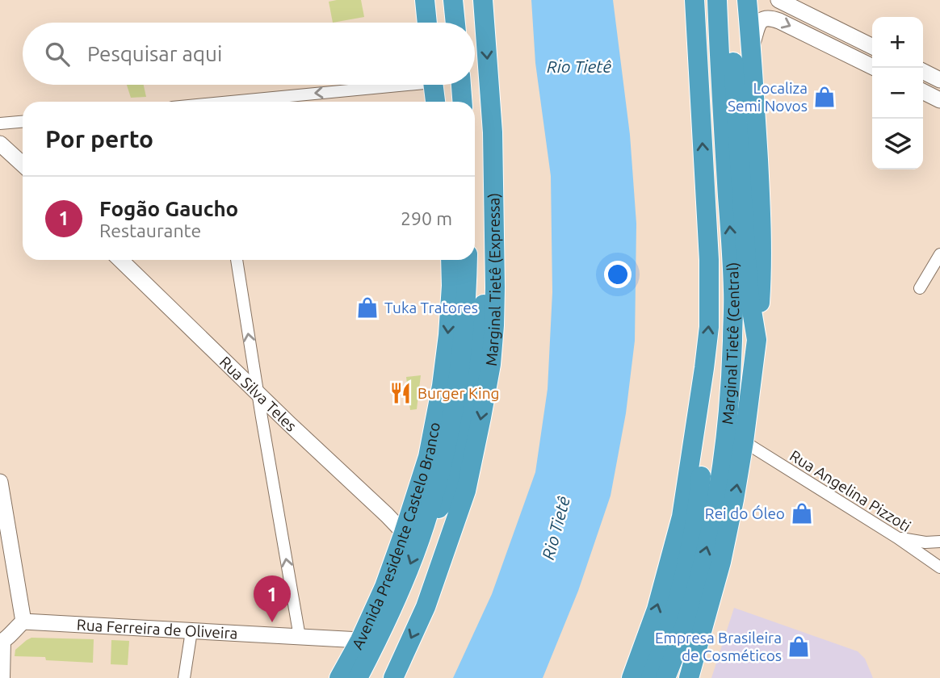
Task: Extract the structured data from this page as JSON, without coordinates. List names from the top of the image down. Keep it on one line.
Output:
{"streets":{"highway":["Marginal Tietê (Expressa)","Marginal Tietê (Central)","Avenida Presidente Castelo Branco"],"street":["Rua Silva Teles","Rua Angelina Pizzoti","Rua Ferreira de Oliveira"]},"crossings":[["Rua Silva Teles","Avenida Presidente Castelo Branco"],["Avenida Presidente Castelo Branco","Rua Ferreira de Oliveira"]],"water":["Rio Tietê"],"places":{"shop":["Localiza Semi Novos","Tuka Tratores","Rei do Óleo","Empresa Brasileira de Cosméticos"],"restaurant":["Burger King"]},"page":{"map_buttons":["+","−"],"search":"Pesquisar aqui","heading":"Por perto","list":[{"mark":"1","name":"Fogão Gaucho","note":"Restaurante","value":"290 m"}],"pins":"1"}}
